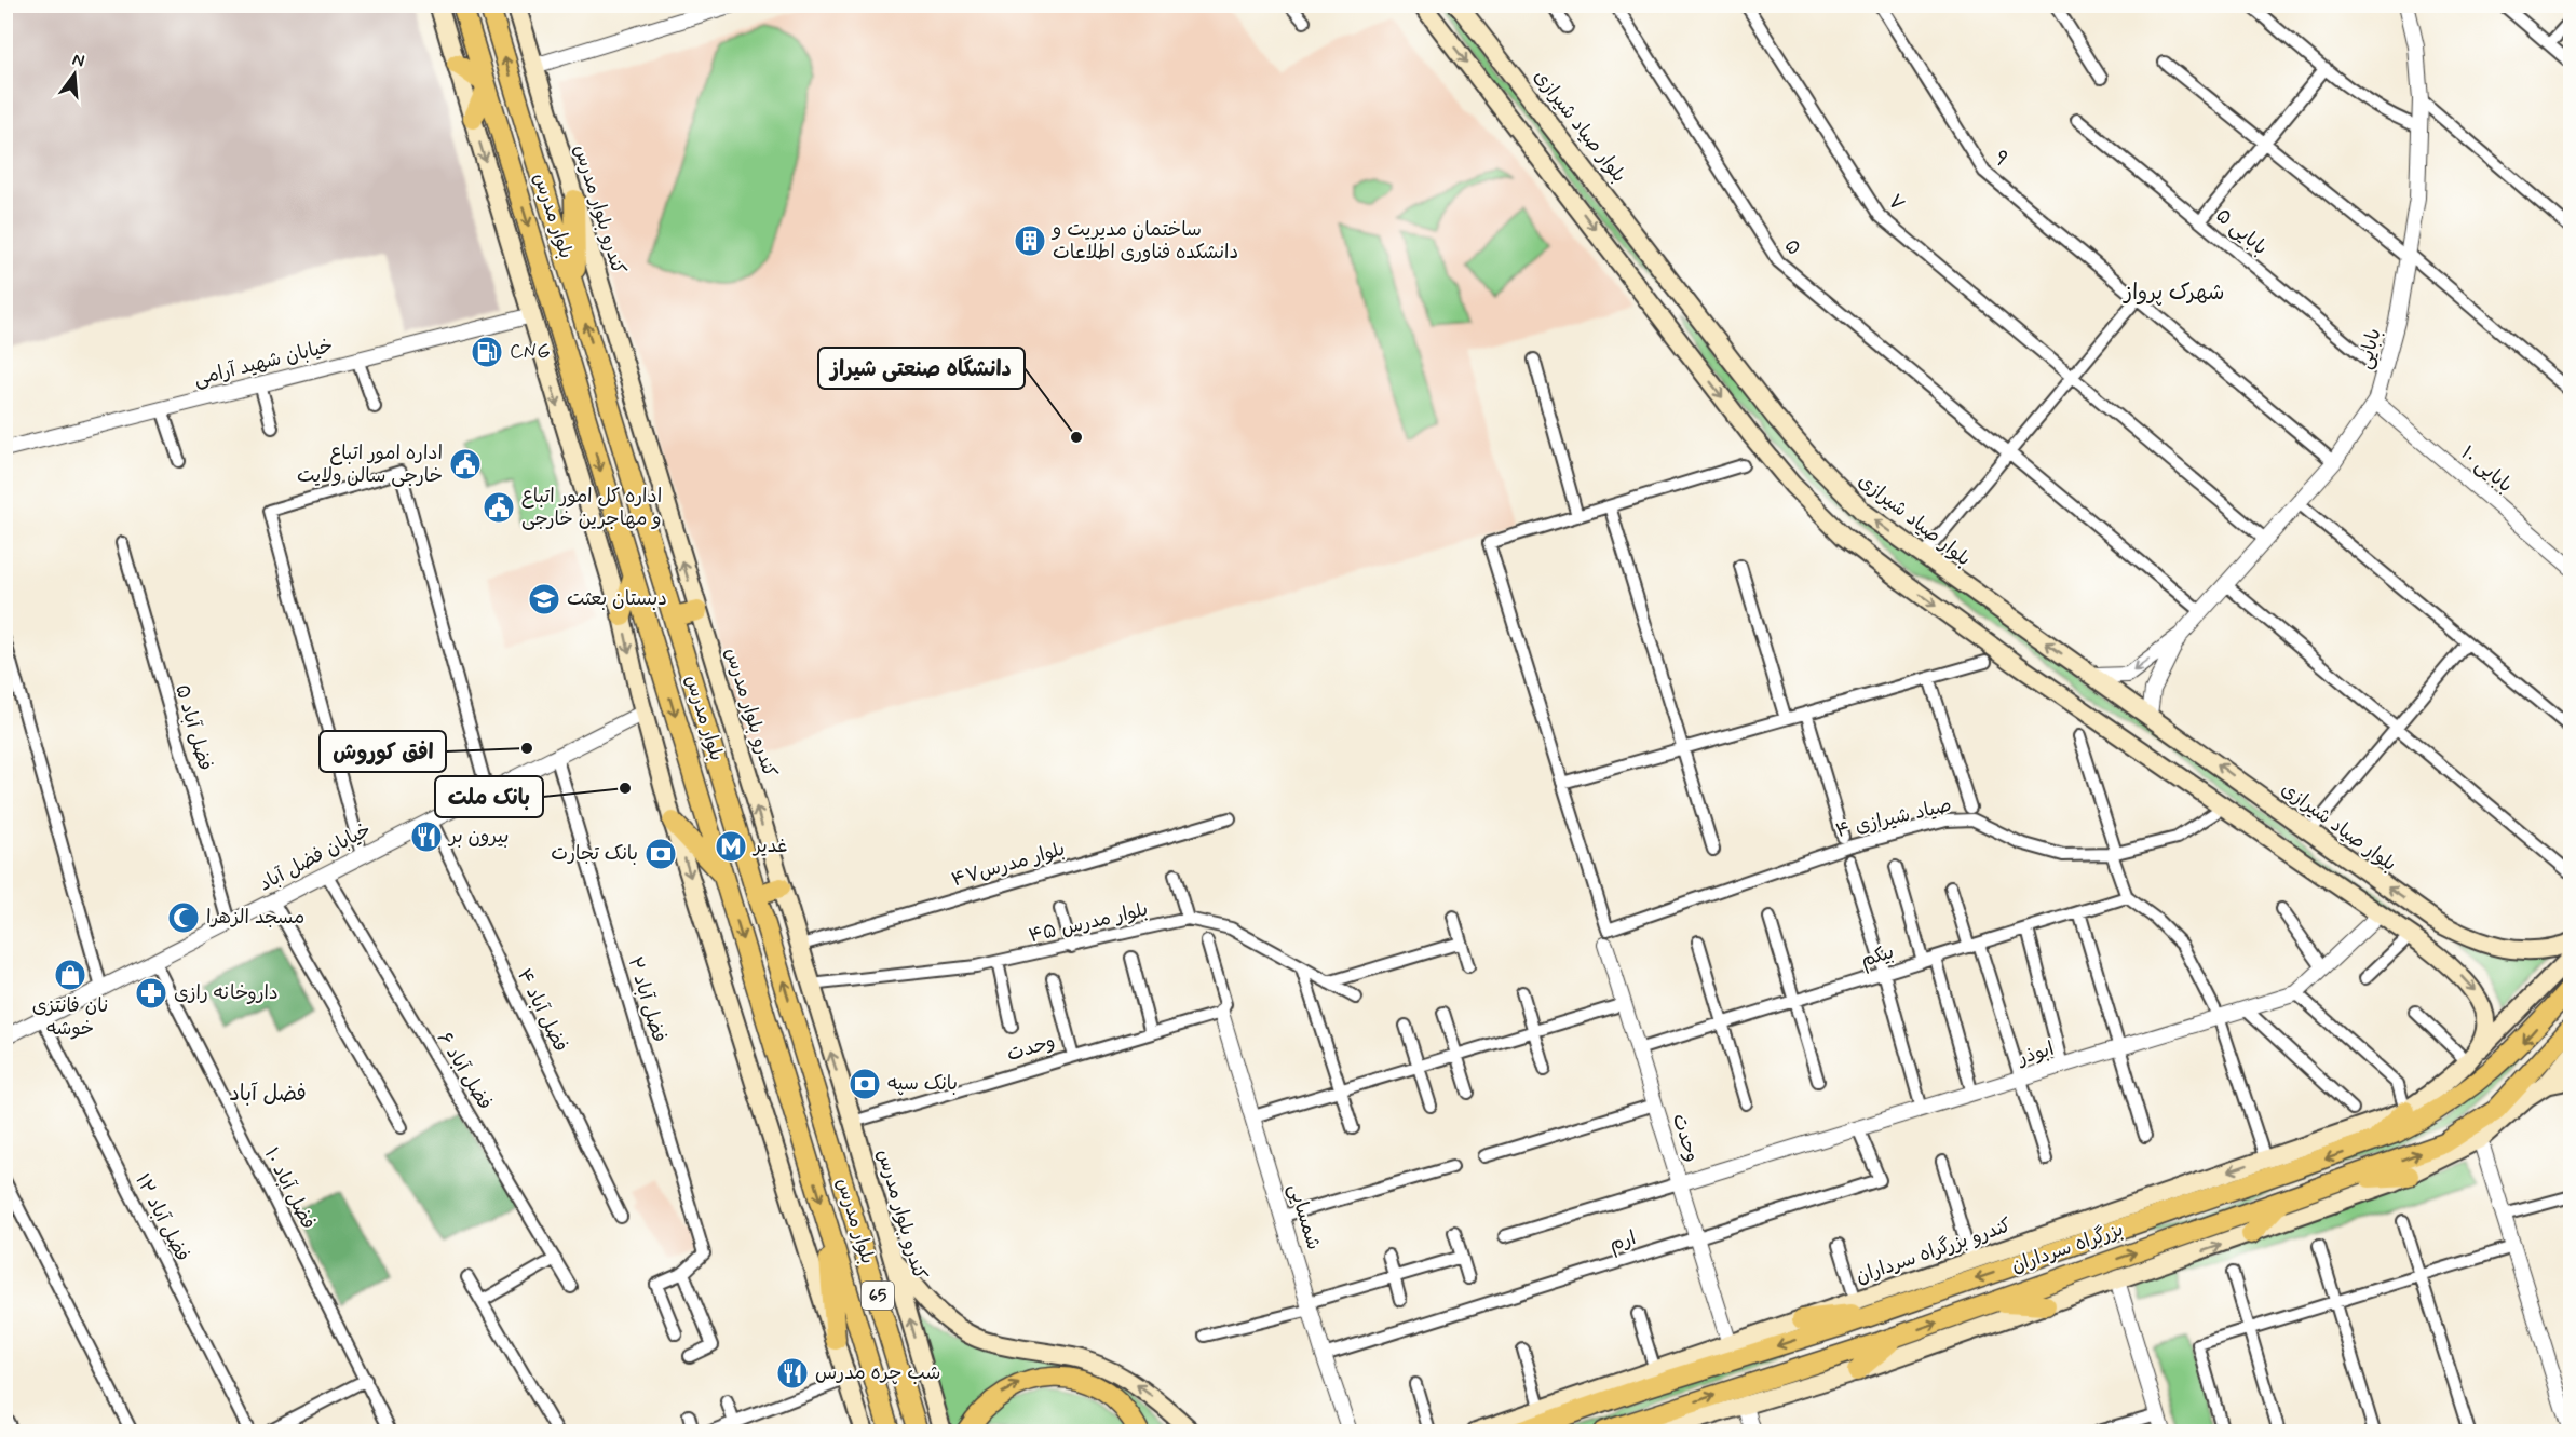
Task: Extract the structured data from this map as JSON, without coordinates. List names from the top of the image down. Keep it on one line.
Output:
{"streets":{"main road":["بلوار صیاد شیرازی","کندرو بلوار مدرس","بلوار مدرس","بزرگراه سرداران","کندرو بزرگراه سرداران","65"],"street":["۹","۷","بابایی ۵","۵","بابایی","خیابان شهید آرامی","بابایی ۱۰","فضل آباد ۵","صیاد شیرازی ۴","خیابان فضل آباد","بلوار مدرس۴۷","۴۵ بلوار مدرس","بیکم","فضل آباد ۲","فضل آباد ۴","وحدت","ابوذر","فضل آباد ۶","فضل آباد ۱۰","شمسایی","فضل آباد ۱۲","ارم"]},"crossings":[["بلوار صیاد شیرازی","بابایی"],["۹","بابایی"],["۷","بابایی"],["کندرو بلوار مدرس","بلوار مدرس۴۷"],["کندرو بلوار مدرس","۴۵ بلوار مدرس"],["کندرو بلوار مدرس","وحدت"],["بابایی ۵","بابایی"],["۵","بابایی"],["بابایی","بابایی ۱۰"],["فضل آباد ۵","خیابان فضل آباد"],["صیاد شیرازی ۴","وحدت"],["خیابان فضل آباد","فضل آباد ۲"],["خیابان فضل آباد","فضل آباد ۴"],["خیابان فضل آباد","فضل آباد ۶"],["خیابان فضل آباد","فضل آباد ۱۰"],["خیابان فضل آباد","فضل آباد ۱۲"],["بیکم","وحدت"],["وحدت","ابوذر"],["وحدت","شمسایی"],["وحدت","ارم"],["وحدت","کندرو بزرگراه سرداران"],["ابوذر","ارم"],["شمسایی","ارم"]],"districts":["شهرک پرواز","فضل آباد"],"places":{"building":["ساختمان مدیریت و دانشکده فناوری اطلاعات"],"fuel station":["CNG"],"other":["دانشگاه صنعتی شیراز","افق کوروش","بانک ملت"],"public building":["اداره امور اتباع خارجی سالن ولایت","اداره کل امور اتباع و مهاجرین خارجی"],"school or university":["دبستان بعثت"],"restaurant":["بیرون بر","شب چره مدرس"],"metro station":["غدیر"],"bank":["بانک تجارت","بانک سپه"],"mosque":["مسجد الزهرا"],"shop":["نان فانتزی خوشه"],"pharmacy":["داروخانه رازی"]},"north":"top"}
